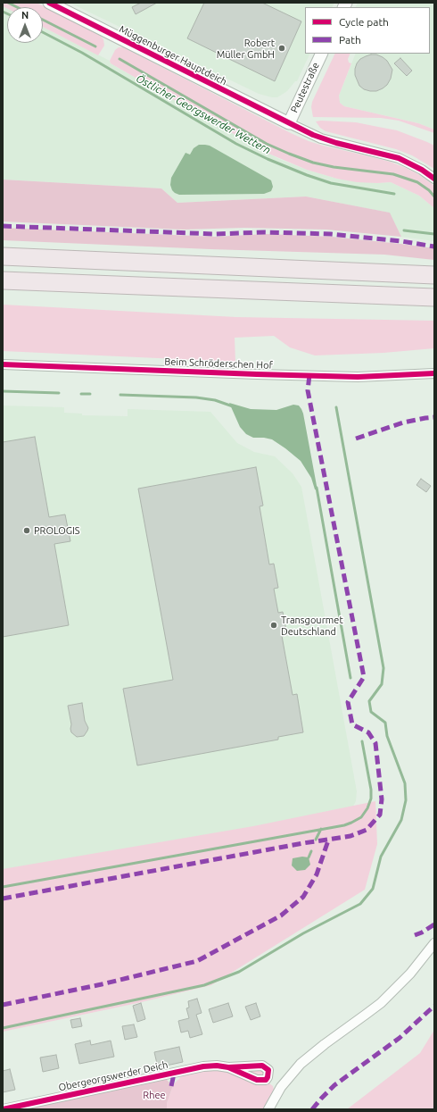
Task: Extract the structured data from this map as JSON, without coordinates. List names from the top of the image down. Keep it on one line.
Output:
{"streets":{"street":["Müggenburger Hauptdeich","Peutestraße","Beim Schröderschen Hof","Obergeorgswerder Deich"]},"crossings":[["Müggenburger Hauptdeich","Peutestraße"]],"water":["Östlicher Georgswerder Wettern"],"parks":["Rhee"],"places":["Robert Müller GmbH","PROLOGIS","Transgourmet Deutschland"],"legend":["Cycle path","Path"],"north":"top"}
